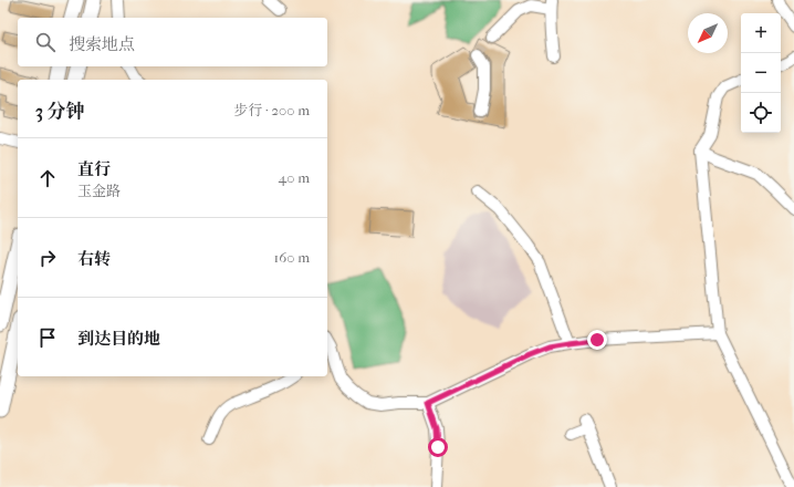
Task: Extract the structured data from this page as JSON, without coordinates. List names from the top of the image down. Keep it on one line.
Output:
{"north":"bottom left","page":{"map_buttons":["+","−"],"search":"搜索地点","heading":["3 分钟","步行 · 200 m"],"list":[["直行","玉金路","40 m"],["右转","160 m"],"到达目的地"]}}
